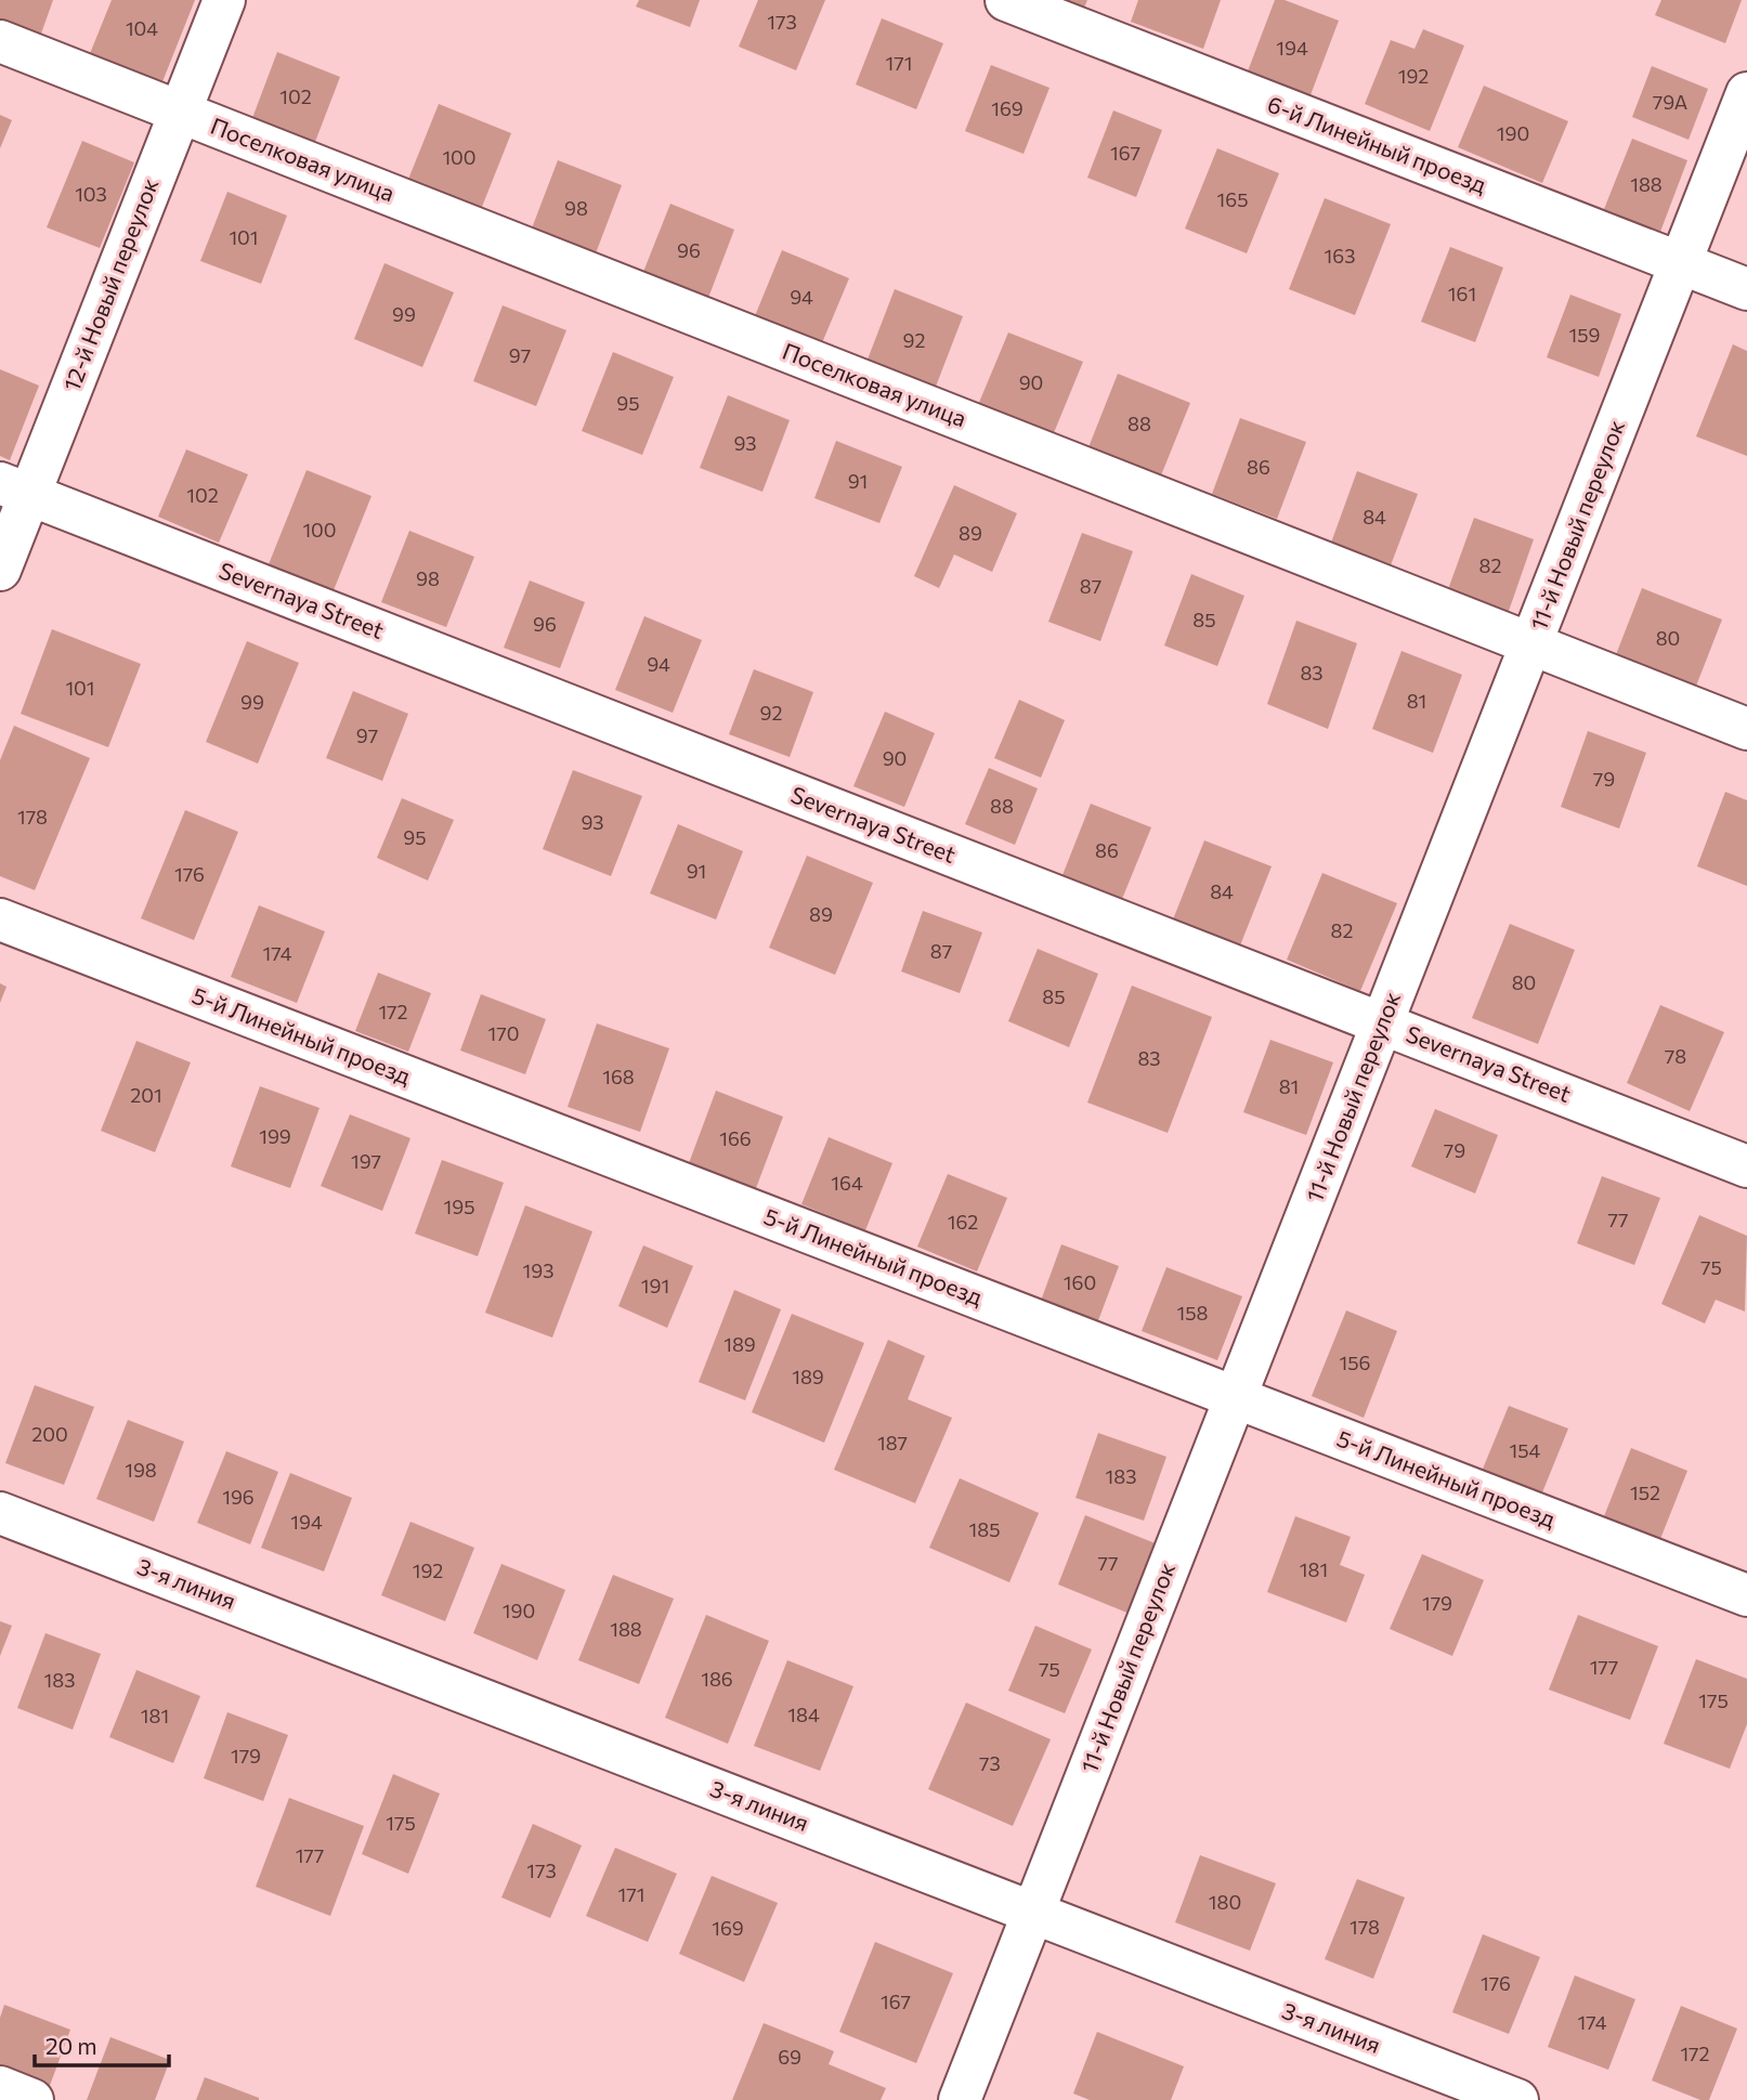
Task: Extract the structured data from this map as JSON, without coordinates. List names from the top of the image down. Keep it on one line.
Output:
{"streets":{"street":["6-й Линейный проезд","Поселковая улица","12-й Новый переулок","11-й Новый переулок","Severnaya Street","5-й Линейный проезд","3-я линия"]},"crossings":[["6-й Линейный проезд","11-й Новый переулок"],["Поселковая улица","12-й Новый переулок"],["Поселковая улица","11-й Новый переулок"],["12-й Новый переулок","Severnaya Street"],["11-й Новый переулок","Severnaya Street"],["11-й Новый переулок","5-й Линейный проезд"],["11-й Новый переулок","3-я линия"]],"house_numbers":["173","104","194","171","192","102","79А","169","190","167","100","188","103","165","98","101","96","163","161","94","99","159","92","97","90","95","88","93","86","91","102","84","100","89","82","98","87","85","96","80","94","83","101","81","99","92","97","90","79","88","178","93","95","86","91","176","84","89","82","87","174","80","85","172","170","78","83","168","81","201","199","166","79","197","164","195","77","162","75","193","160","191","158","189","156","189","200","187","154","198","183","152","196","194","185","77","181","192","179","190","188","177","75","186","183","175","184","181","179","73","175","177","173","171","180","178","169","176","167","174","172","69"],"scale_bar":"20 m"}
